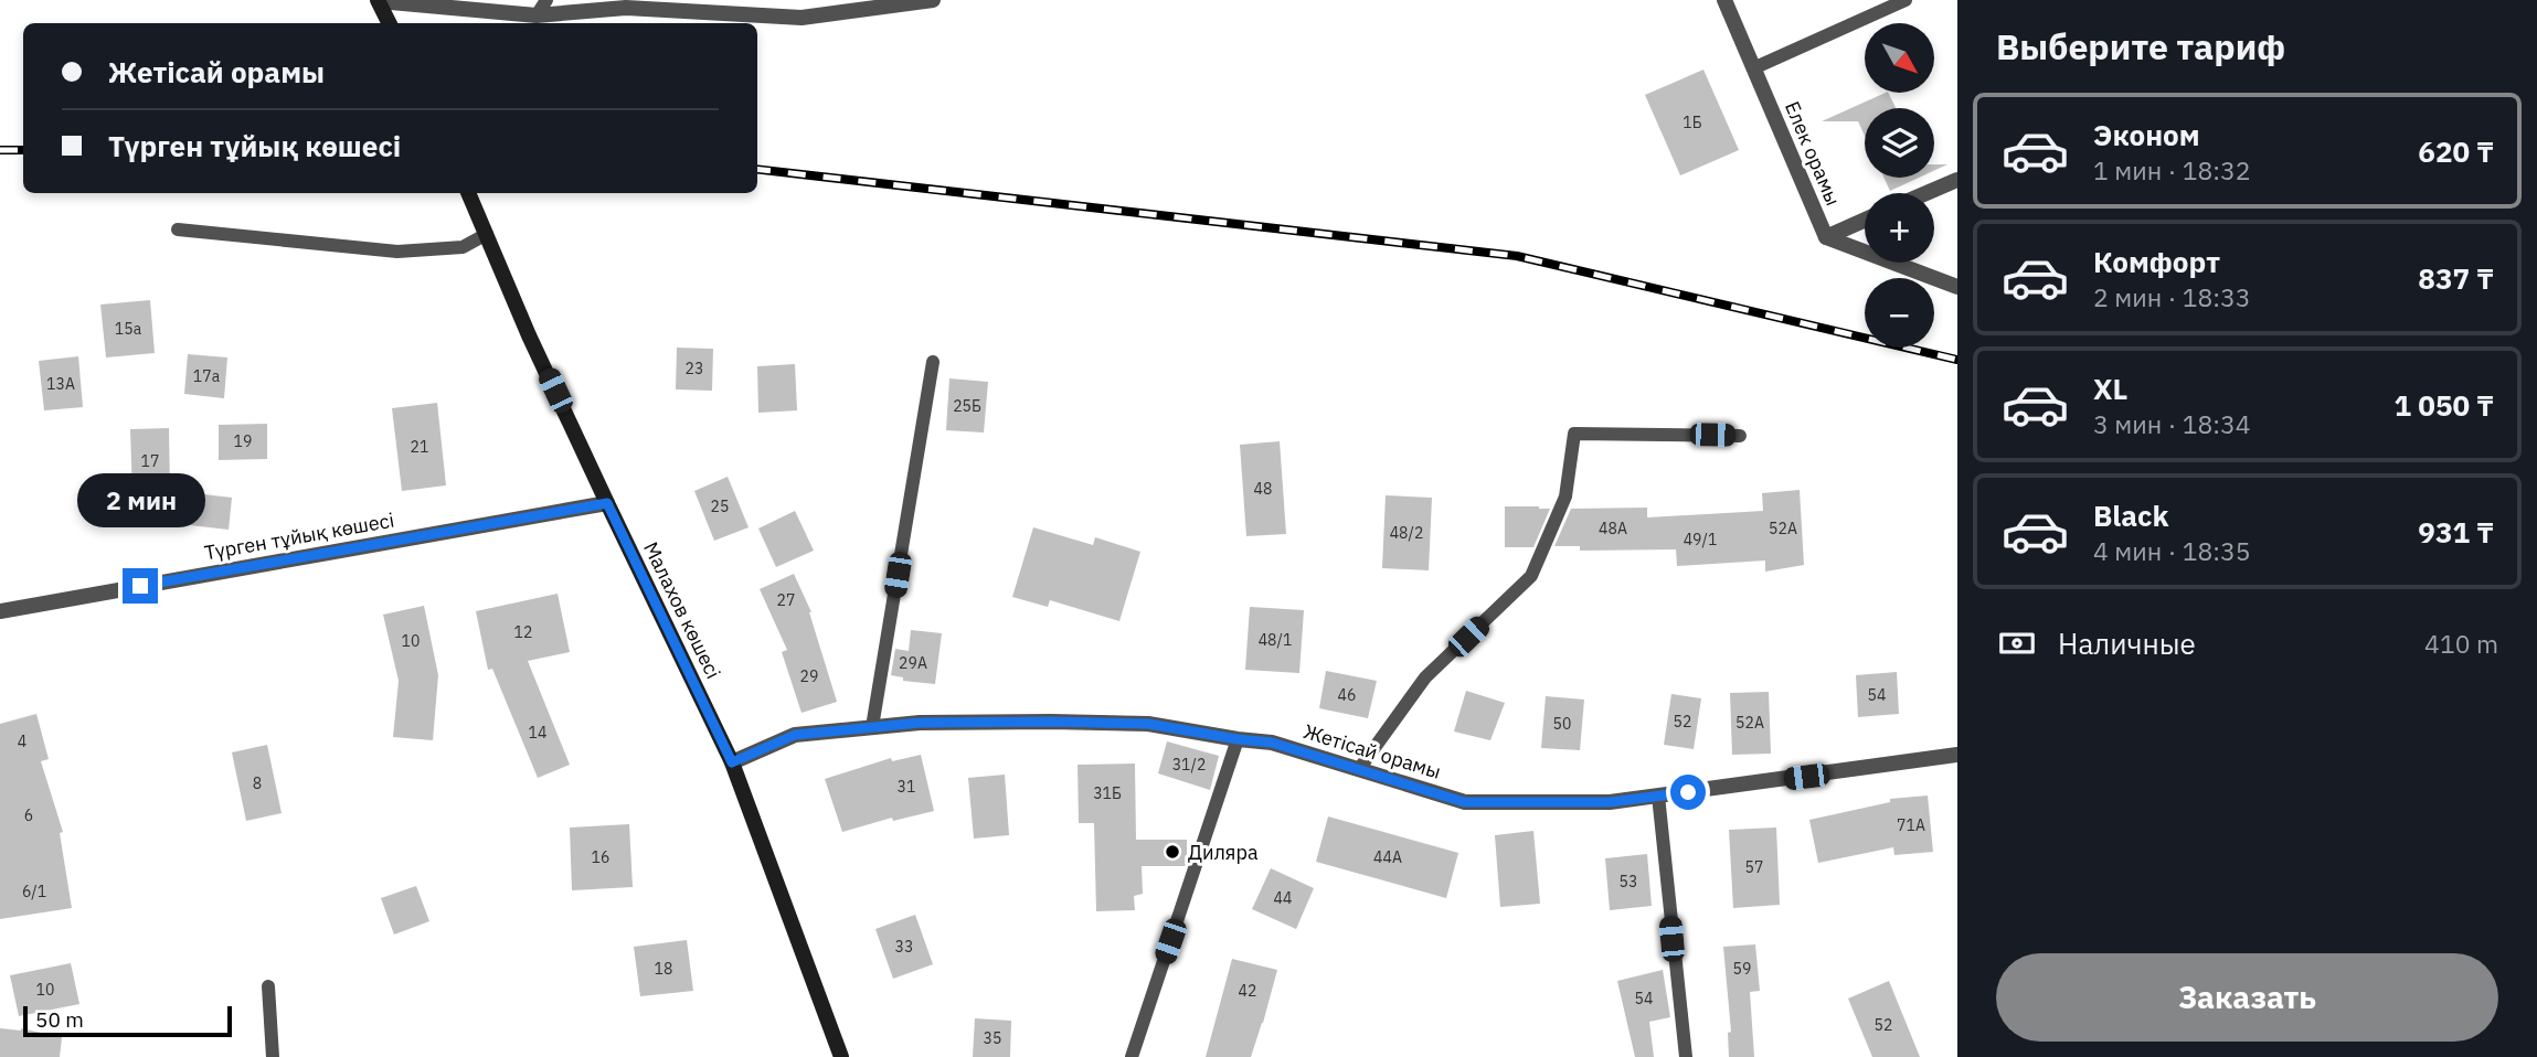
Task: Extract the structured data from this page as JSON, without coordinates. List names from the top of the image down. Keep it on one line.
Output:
{"streets":{"main road":["Малахов көшесі"],"street":["Елек орамы","Түрген тұйық көшесі","Жетісай орамы"]},"crossings":[["Түрген тұйық көшесі","Малахов көшесі"],["Малахов көшесі","Жетісай орамы"]],"places":["Диляра"],"house_numbers":["1Б","15а","23","17а","13А","25Б","19","21","17","48","25","48А","52А","48/2","49/1","27","12","48/1","10","29А","29","46","54","52","52А","50","14","4","31/2","8","31","31Б","6","71А","16","44А","57","53","6/1","44","33","18","59","10","42","54","52","35"],"scale_bar":"50 m","north":"bottom right","page":{"heading":"Выберите тариф","map_buttons":["+","−"],"banner":["Жетісай орамы","Түрген тұйық көшесі"],"list":[{"name":"Эконом","note":"1 мин · 18:32","value":"620 ₸"},{"name":"Комфорт","note":"2 мин · 18:33","value":"837 ₸"},{"name":"XL","note":"3 мин · 18:34","value":"1 050 ₸"},{"name":"Black","note":"4 мин · 18:35","value":"931 ₸"}],"bubble":"2 мин","pay":["Наличные","410 m"],"buttons":"Заказать","scale":"50 m"}}
